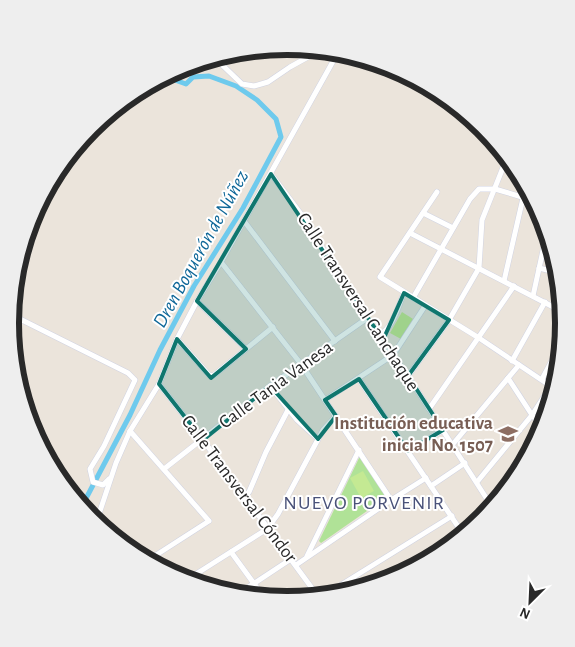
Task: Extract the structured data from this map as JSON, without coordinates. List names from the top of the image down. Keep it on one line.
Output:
{"streets":{"street":["Calle Transversal Canchaque","Calle Tania Vanesa","Calle Transversal Cóndor"]},"crossings":[["Calle Transversal Canchaque","Calle Tania Vanesa"],["Calle Tania Vanesa","Calle Transversal Cóndor"]],"districts":["NUEVO PORVENIR"],"water":["Dren Boquerón de Núñez"],"places":{"school or university":["Institución educativa inicial No. 1507"]},"north":"bottom left"}
